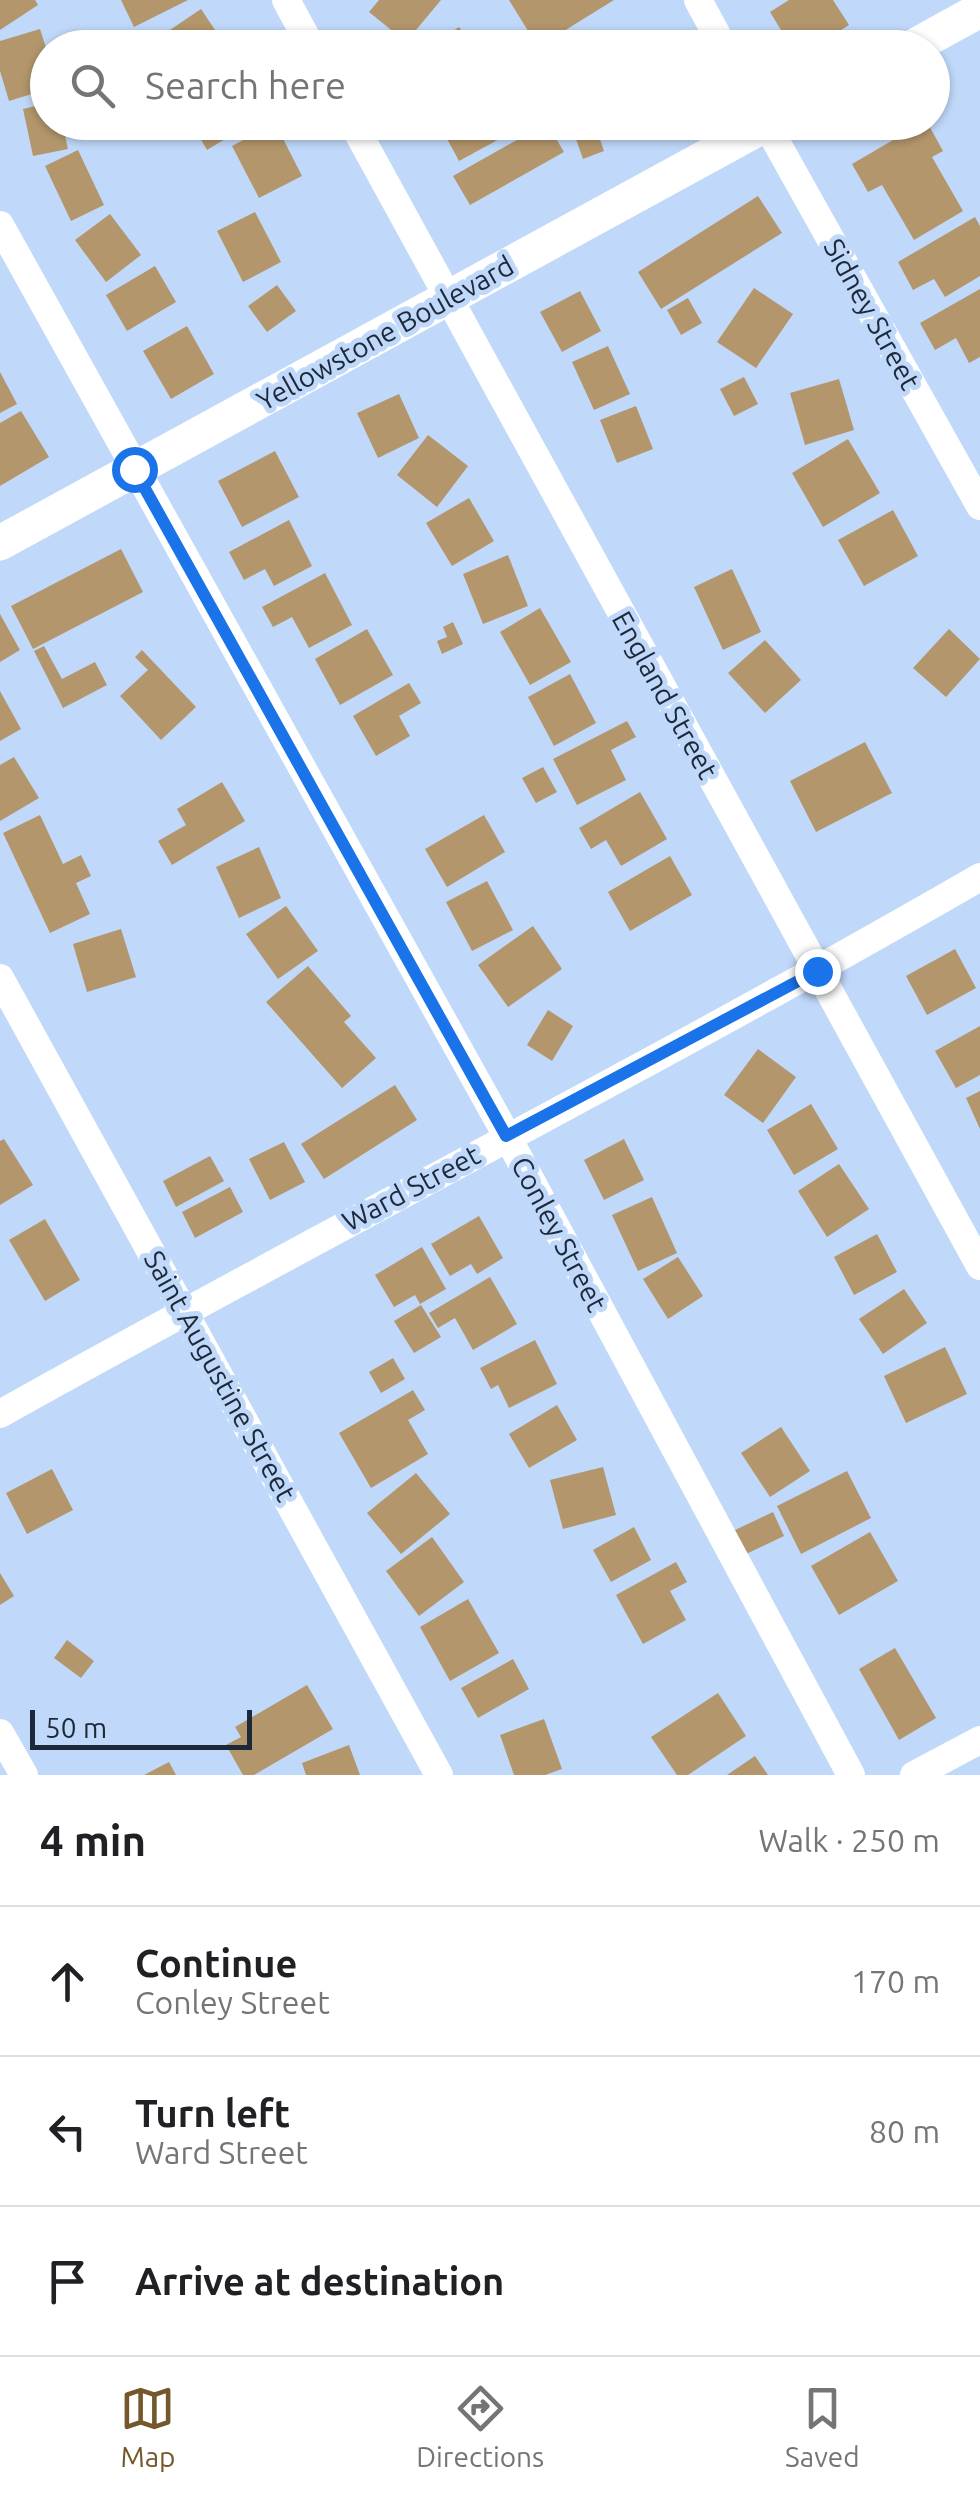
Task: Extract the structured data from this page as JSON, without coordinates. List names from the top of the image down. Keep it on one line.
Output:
{"streets":{"street":["Sidney Street","Yellowstone Boulevard","England Street","Ward Street","Conley Street","Saint Augustine Street"]},"crossings":[["Yellowstone Boulevard","England Street"],["Yellowstone Boulevard","Conley Street"],["England Street","Ward Street"],["Ward Street","Conley Street"],["Ward Street","Saint Augustine Street"]],"scale_bar":"50 m","page":{"search":"Search here","scale":"50 m","heading":["4 min","Walk · 250 m"],"list":[["Continue","Conley Street","170 m"],["Turn left","Ward Street","80 m"],"Arrive at destination"],"nav":["Map","Directions","Saved"]}}
